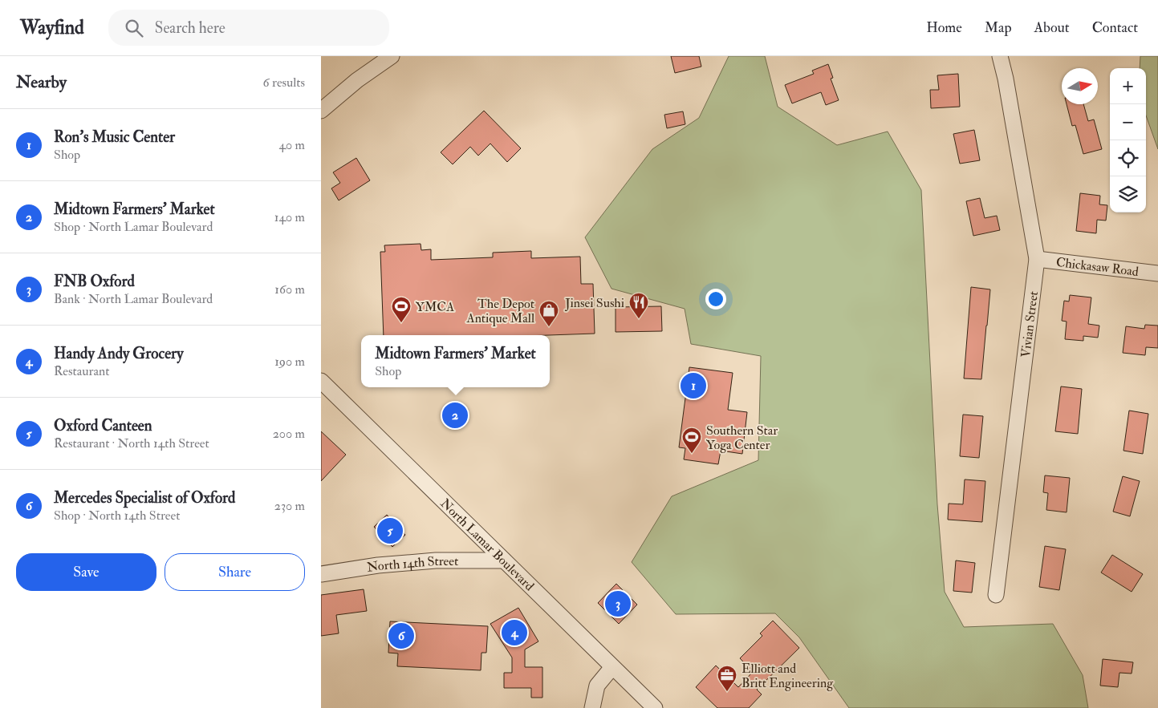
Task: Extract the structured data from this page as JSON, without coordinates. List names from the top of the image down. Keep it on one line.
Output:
{"streets":{"street":["Chickasaw Road","Vivian Street","North Lamar Boulevard","North 14th Street"]},"crossings":[["Chickasaw Road","Vivian Street"],["North Lamar Boulevard","North 14th Street"]],"places":{"restaurant":["Jinsei Sushi"],"sports":["YMCA","Southern Star Yoga Center"],"shop":["The Depot Antique Mall"],"office":["Elliott and Britt Engineering"]},"north":"right","page":{"header":"Wayfind","search":"Search here","nav":["Home","Map","About","Contact"],"heading":["Nearby","6 results"],"map_buttons":["+","−"],"list":[{"mark":"1","name":"Ron's Music Center","note":"Shop","value":"40 m"},{"mark":"2","name":"Midtown Farmers' Market","note":"Shop · North Lamar Boulevard","value":"140 m"},{"mark":"3","name":"FNB Oxford","note":"Bank · North Lamar Boulevard","value":"160 m"},{"mark":"4","name":"Handy Andy Grocery","note":"Restaurant","value":"190 m"},{"mark":"5","name":"Oxford Canteen","note":"Restaurant · North 14th Street","value":"200 m"},{"mark":"6","name":"Mercedes Specialist of Oxford","note":"Shop · North 14th Street","value":"230 m"}],"popup":["Midtown Farmers' Market","Shop"],"pins":["1","2","5","3","4","6"],"buttons":["Save","Share"]}}
